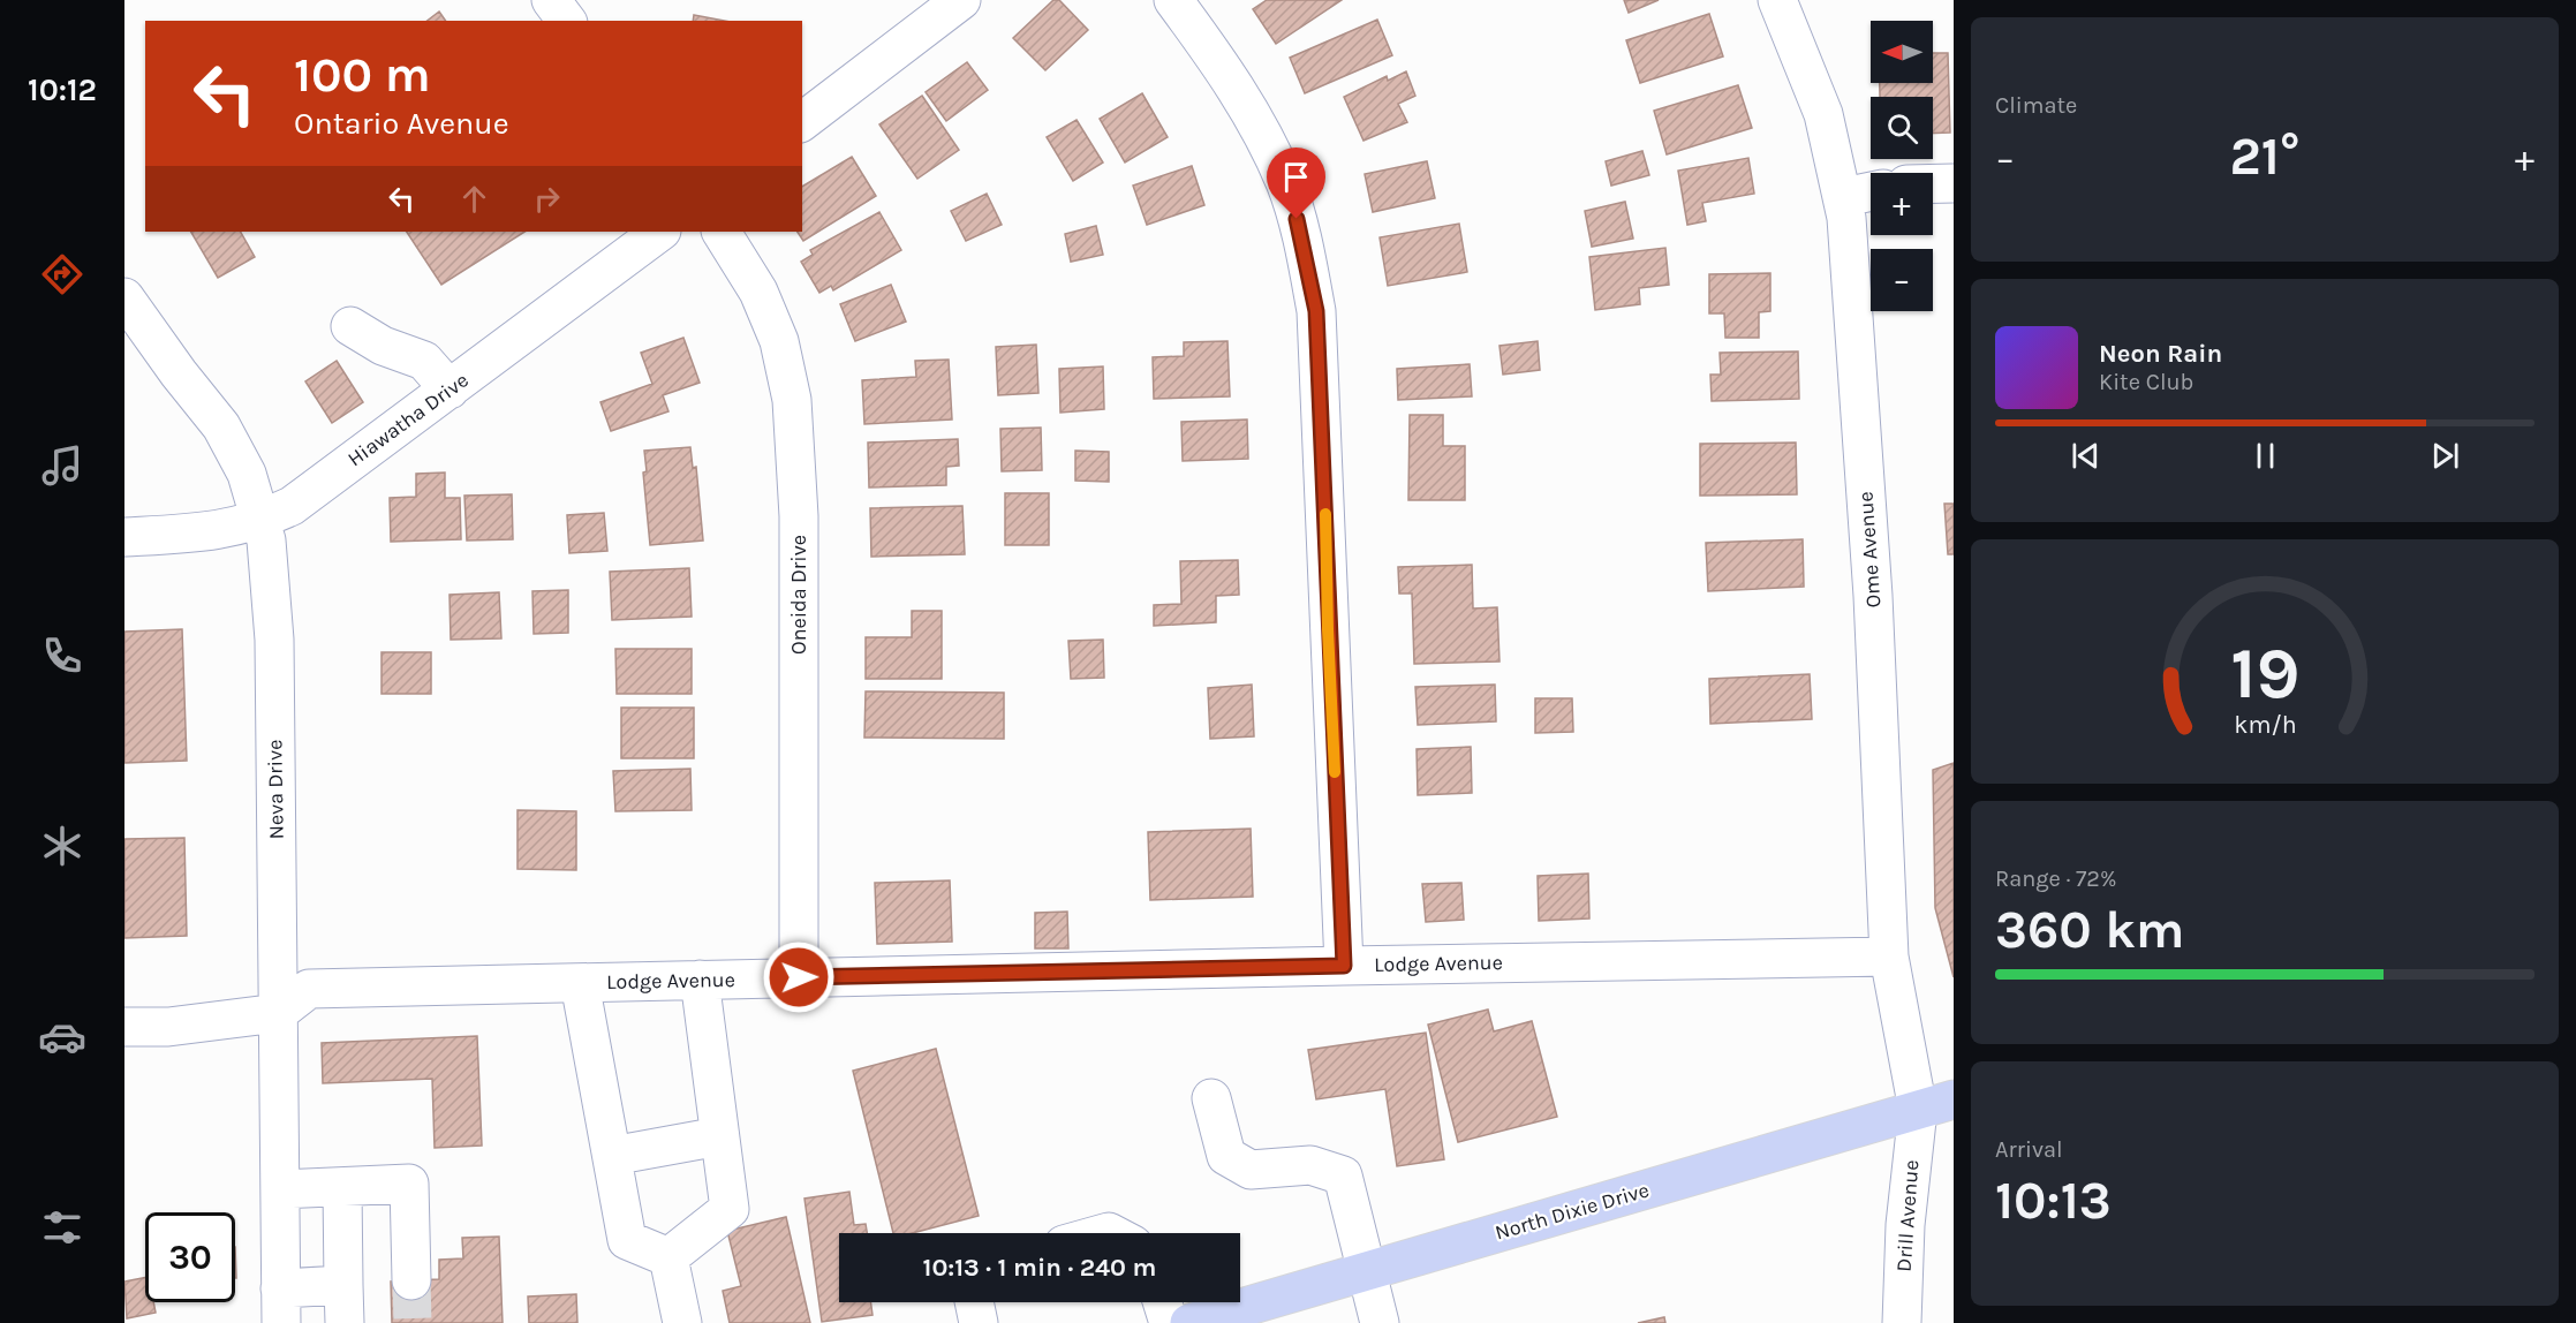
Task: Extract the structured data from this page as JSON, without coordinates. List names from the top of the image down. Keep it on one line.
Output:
{"streets":{"main road":["North Dixie Drive"],"street":["Hiawatha Drive","Ome Avenue","Oneida Drive","Neva Drive","Lodge Avenue","Drill Avenue"]},"crossings":[["Hiawatha Drive","Neva Drive"],["Ome Avenue","Lodge Avenue"],["Ome Avenue","North Dixie Drive"],["Ome Avenue","Drill Avenue"],["Oneida Drive","Lodge Avenue"],["Neva Drive","Lodge Avenue"],["North Dixie Drive","Drill Avenue"]],"north":"left","page":{"tabs":"10:12","tile":["Climate",["Range · 72%","360 km"],["Arrival","10:13"]],"map_buttons":["+","−"],"turn":["100 m","Ontario Avenue"],"heat":["−","21°","+"],"song":["Neon Rain","Kite Club"],"limit":"30","trip":"10:13 · 1 min · 240 m","gauge":["19","km/h"]}}
